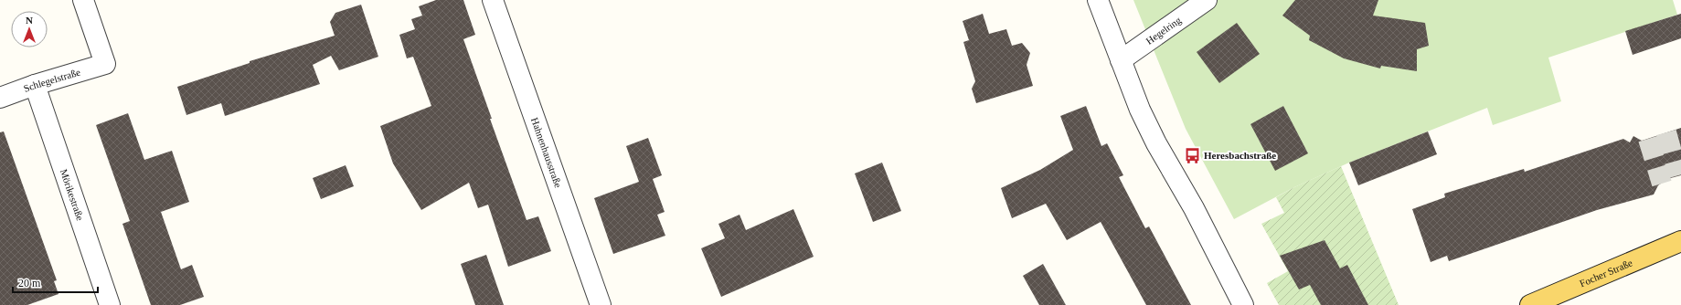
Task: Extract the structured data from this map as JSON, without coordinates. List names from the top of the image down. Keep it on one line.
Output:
{"streets":{"main road":["Focher Straße"],"street":["Hegelring","Schlegelstraße","Hahnenhausstraße","Mörikestraße"]},"crossings":[["Schlegelstraße","Mörikestraße"]],"places":{"bus stop":["Heresbachstraße"]},"scale_bar":"20 m","north":"top"}
